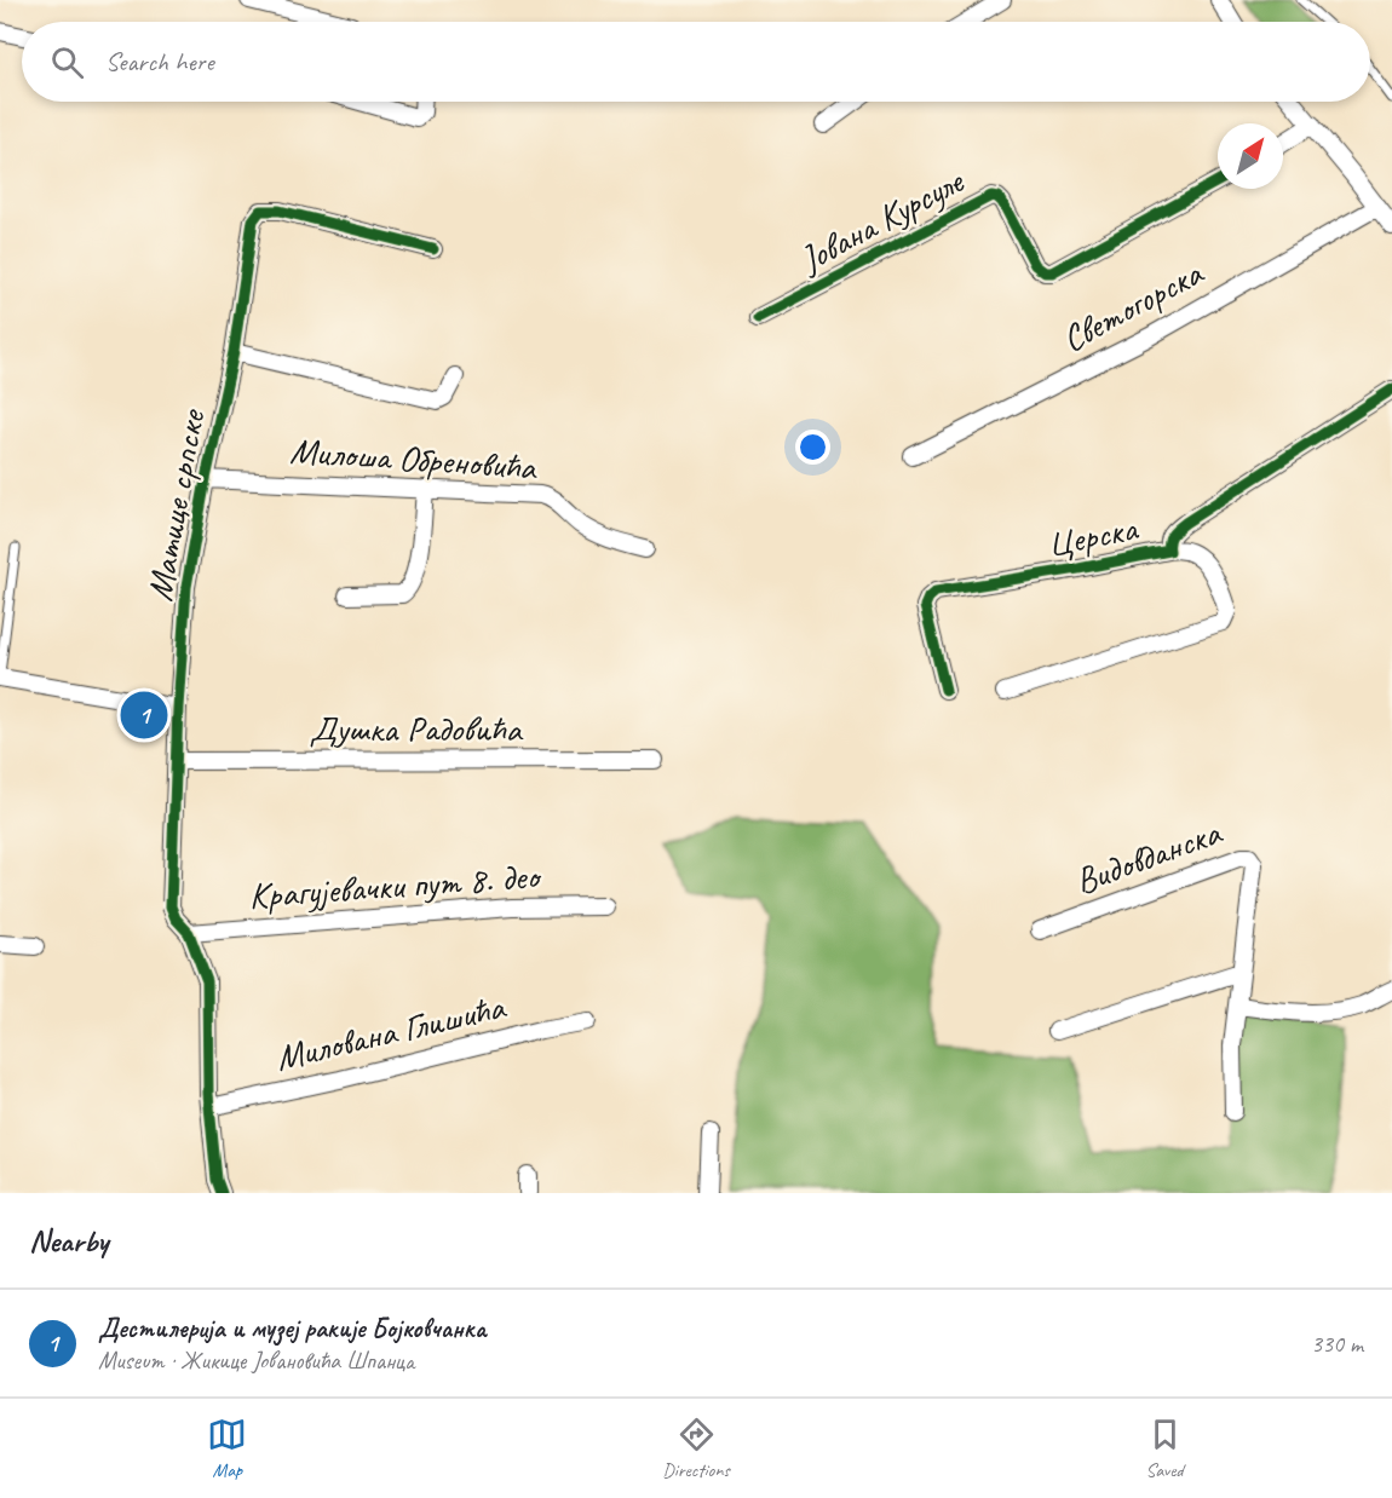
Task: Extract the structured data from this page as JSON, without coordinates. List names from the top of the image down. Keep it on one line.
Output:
{"streets":{"street":["Јована Курсуле","Светогорска","Милоша Обреновића","Матице српске","Церска","Душка Радовића","Видовданска","Крагујевачки пут 8. део","Милована Глишића"]},"crossings":[["Милоша Обреновића","Матице српске"],["Матице српске","Душка Радовића"],["Матице српске","Крагујевачки пут 8. део"],["Матице српске","Милована Глишића"]],"north":"top right","page":{"search":"Search here","pins":"1","heading":"Nearby","list":[{"mark":"1","name":"Дестилерија и музеј ракије Бојковчанка","note":"Museum · Жикице Јовановића Шпанца","value":"330 m"}],"nav":["Map","Directions","Saved"]}}
